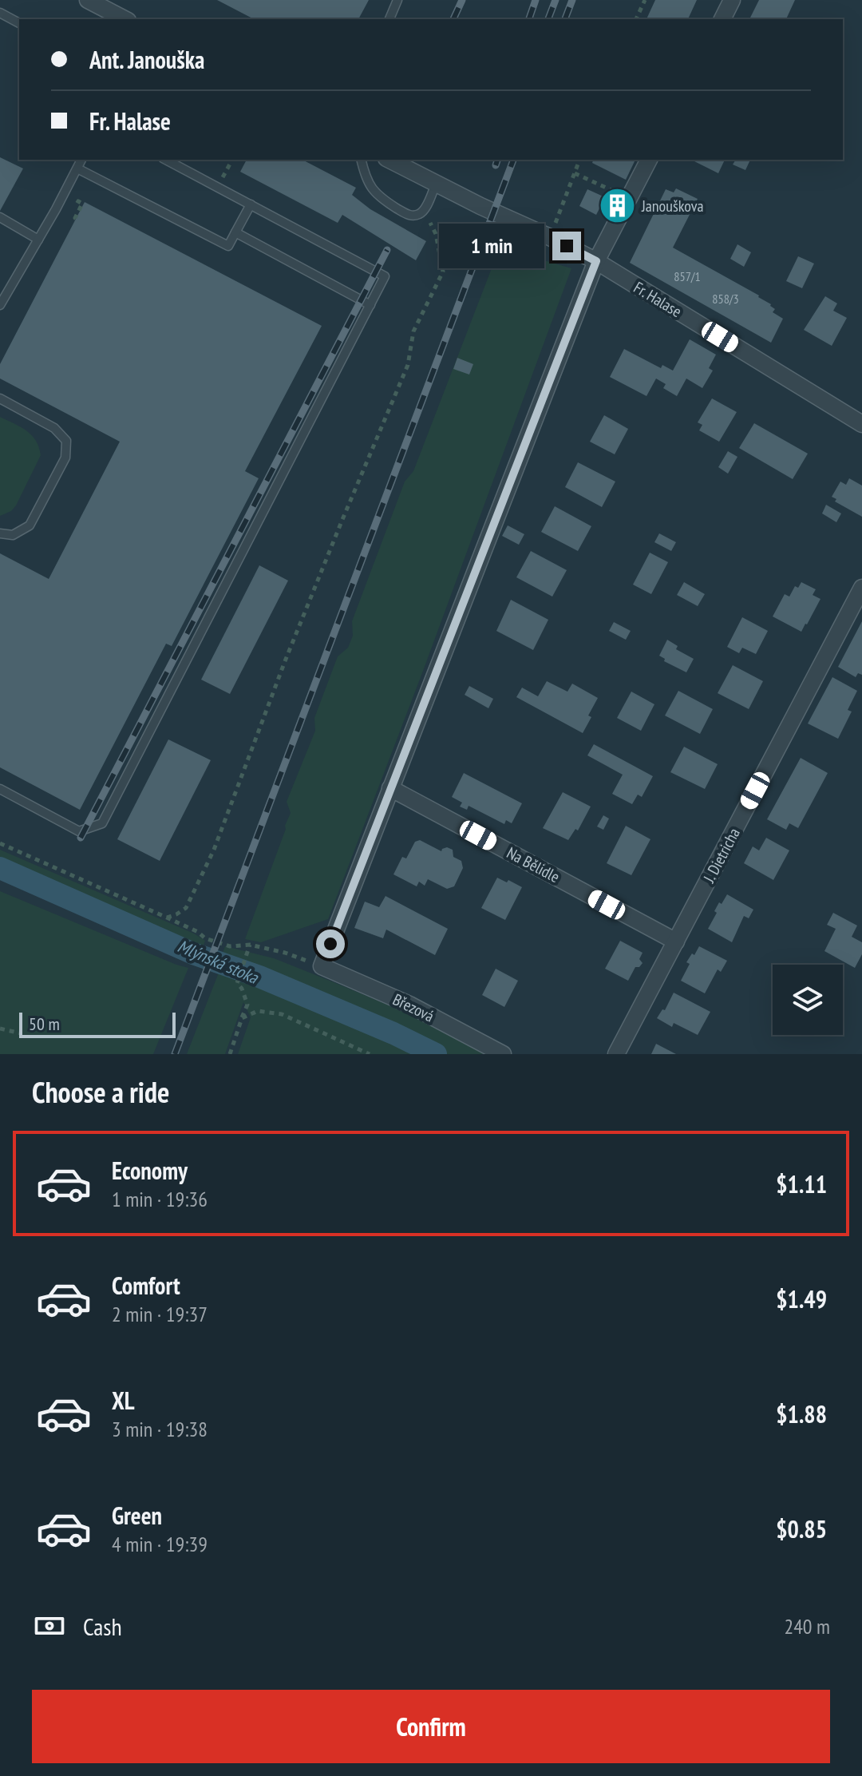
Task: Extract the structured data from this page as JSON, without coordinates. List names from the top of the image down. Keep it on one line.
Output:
{"streets":{"street":["Fr. Halase","J. Dietricha","Na Bělidle","Březová"]},"crossings":[["J. Dietricha","Na Bělidle"]],"water":["Mlýnská stoka"],"places":{"building":["Janouškova"]},"house_numbers":["857/1","858/3"],"scale_bar":"50 m","page":{"banner":["Ant. Janouška","Fr. Halase"],"bubble":"1 min","scale":"50 m","heading":"Choose a ride","list":[{"name":"Economy","note":"1 min · 19:36","value":"$1.11"},{"name":"Comfort","note":"2 min · 19:37","value":"$1.49"},{"name":"XL","note":"3 min · 19:38","value":"$1.88"},{"name":"Green","note":"4 min · 19:39","value":"$0.85"}],"pay":["Cash","240 m"],"buttons":"Confirm"}}
